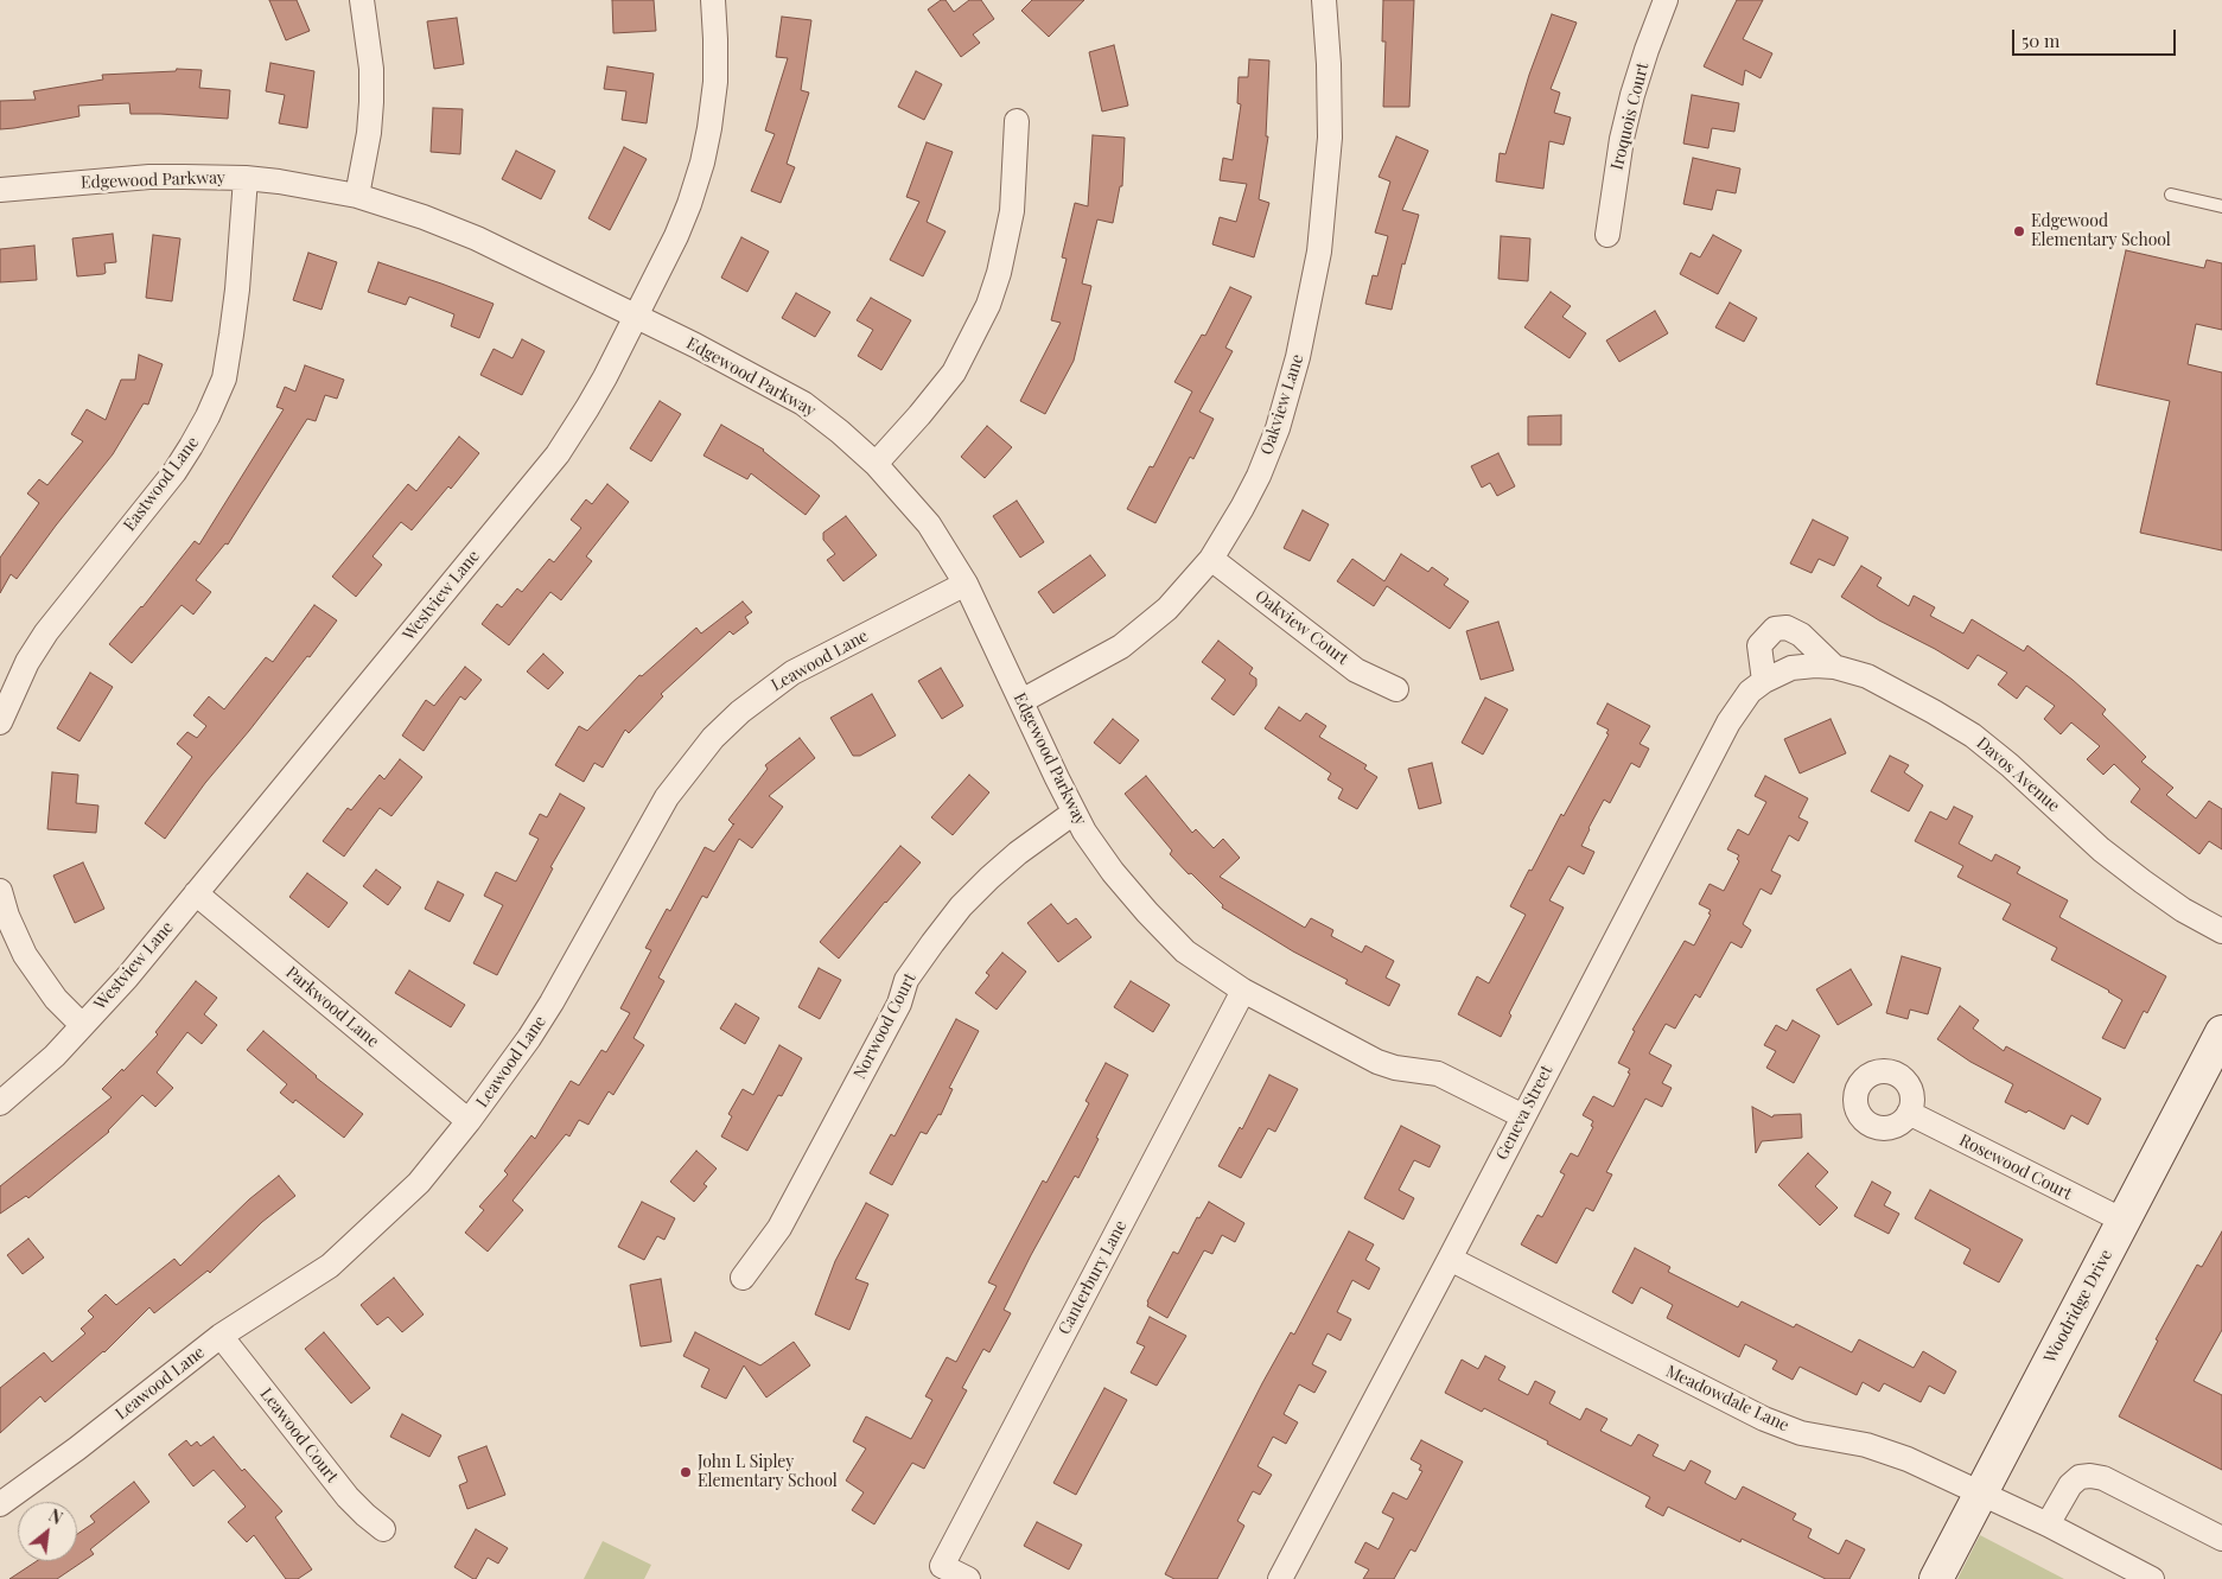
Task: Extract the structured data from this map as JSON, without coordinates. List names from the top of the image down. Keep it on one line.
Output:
{"streets":{"street":["Iroquois Court","Edgewood Parkway","Oakview Lane","Eastwood Lane","Westview Lane","Oakview Court","Leawood Lane","Davos Avenue","Parkwood Lane","Norwood Court","Geneva Street","Rosewood Court","Canterbury Lane","Woodridge Drive","Meadowdale Lane","Leawood Court"]},"crossings":[["Edgewood Parkway","Oakview Lane"],["Edgewood Parkway","Eastwood Lane"],["Edgewood Parkway","Westview Lane"],["Edgewood Parkway","Leawood Lane"],["Edgewood Parkway","Norwood Court"],["Edgewood Parkway","Geneva Street"],["Edgewood Parkway","Canterbury Lane"],["Oakview Lane","Oakview Court"],["Westview Lane","Parkwood Lane"],["Leawood Lane","Parkwood Lane"],["Leawood Lane","Leawood Court"],["Davos Avenue","Geneva Street"],["Geneva Street","Meadowdale Lane"],["Rosewood Court","Woodridge Drive"],["Woodridge Drive","Meadowdale Lane"]],"places":["Edgewood Elementary School","John L Sipley Elementary School"],"scale_bar":"50 m","north":"top right"}
